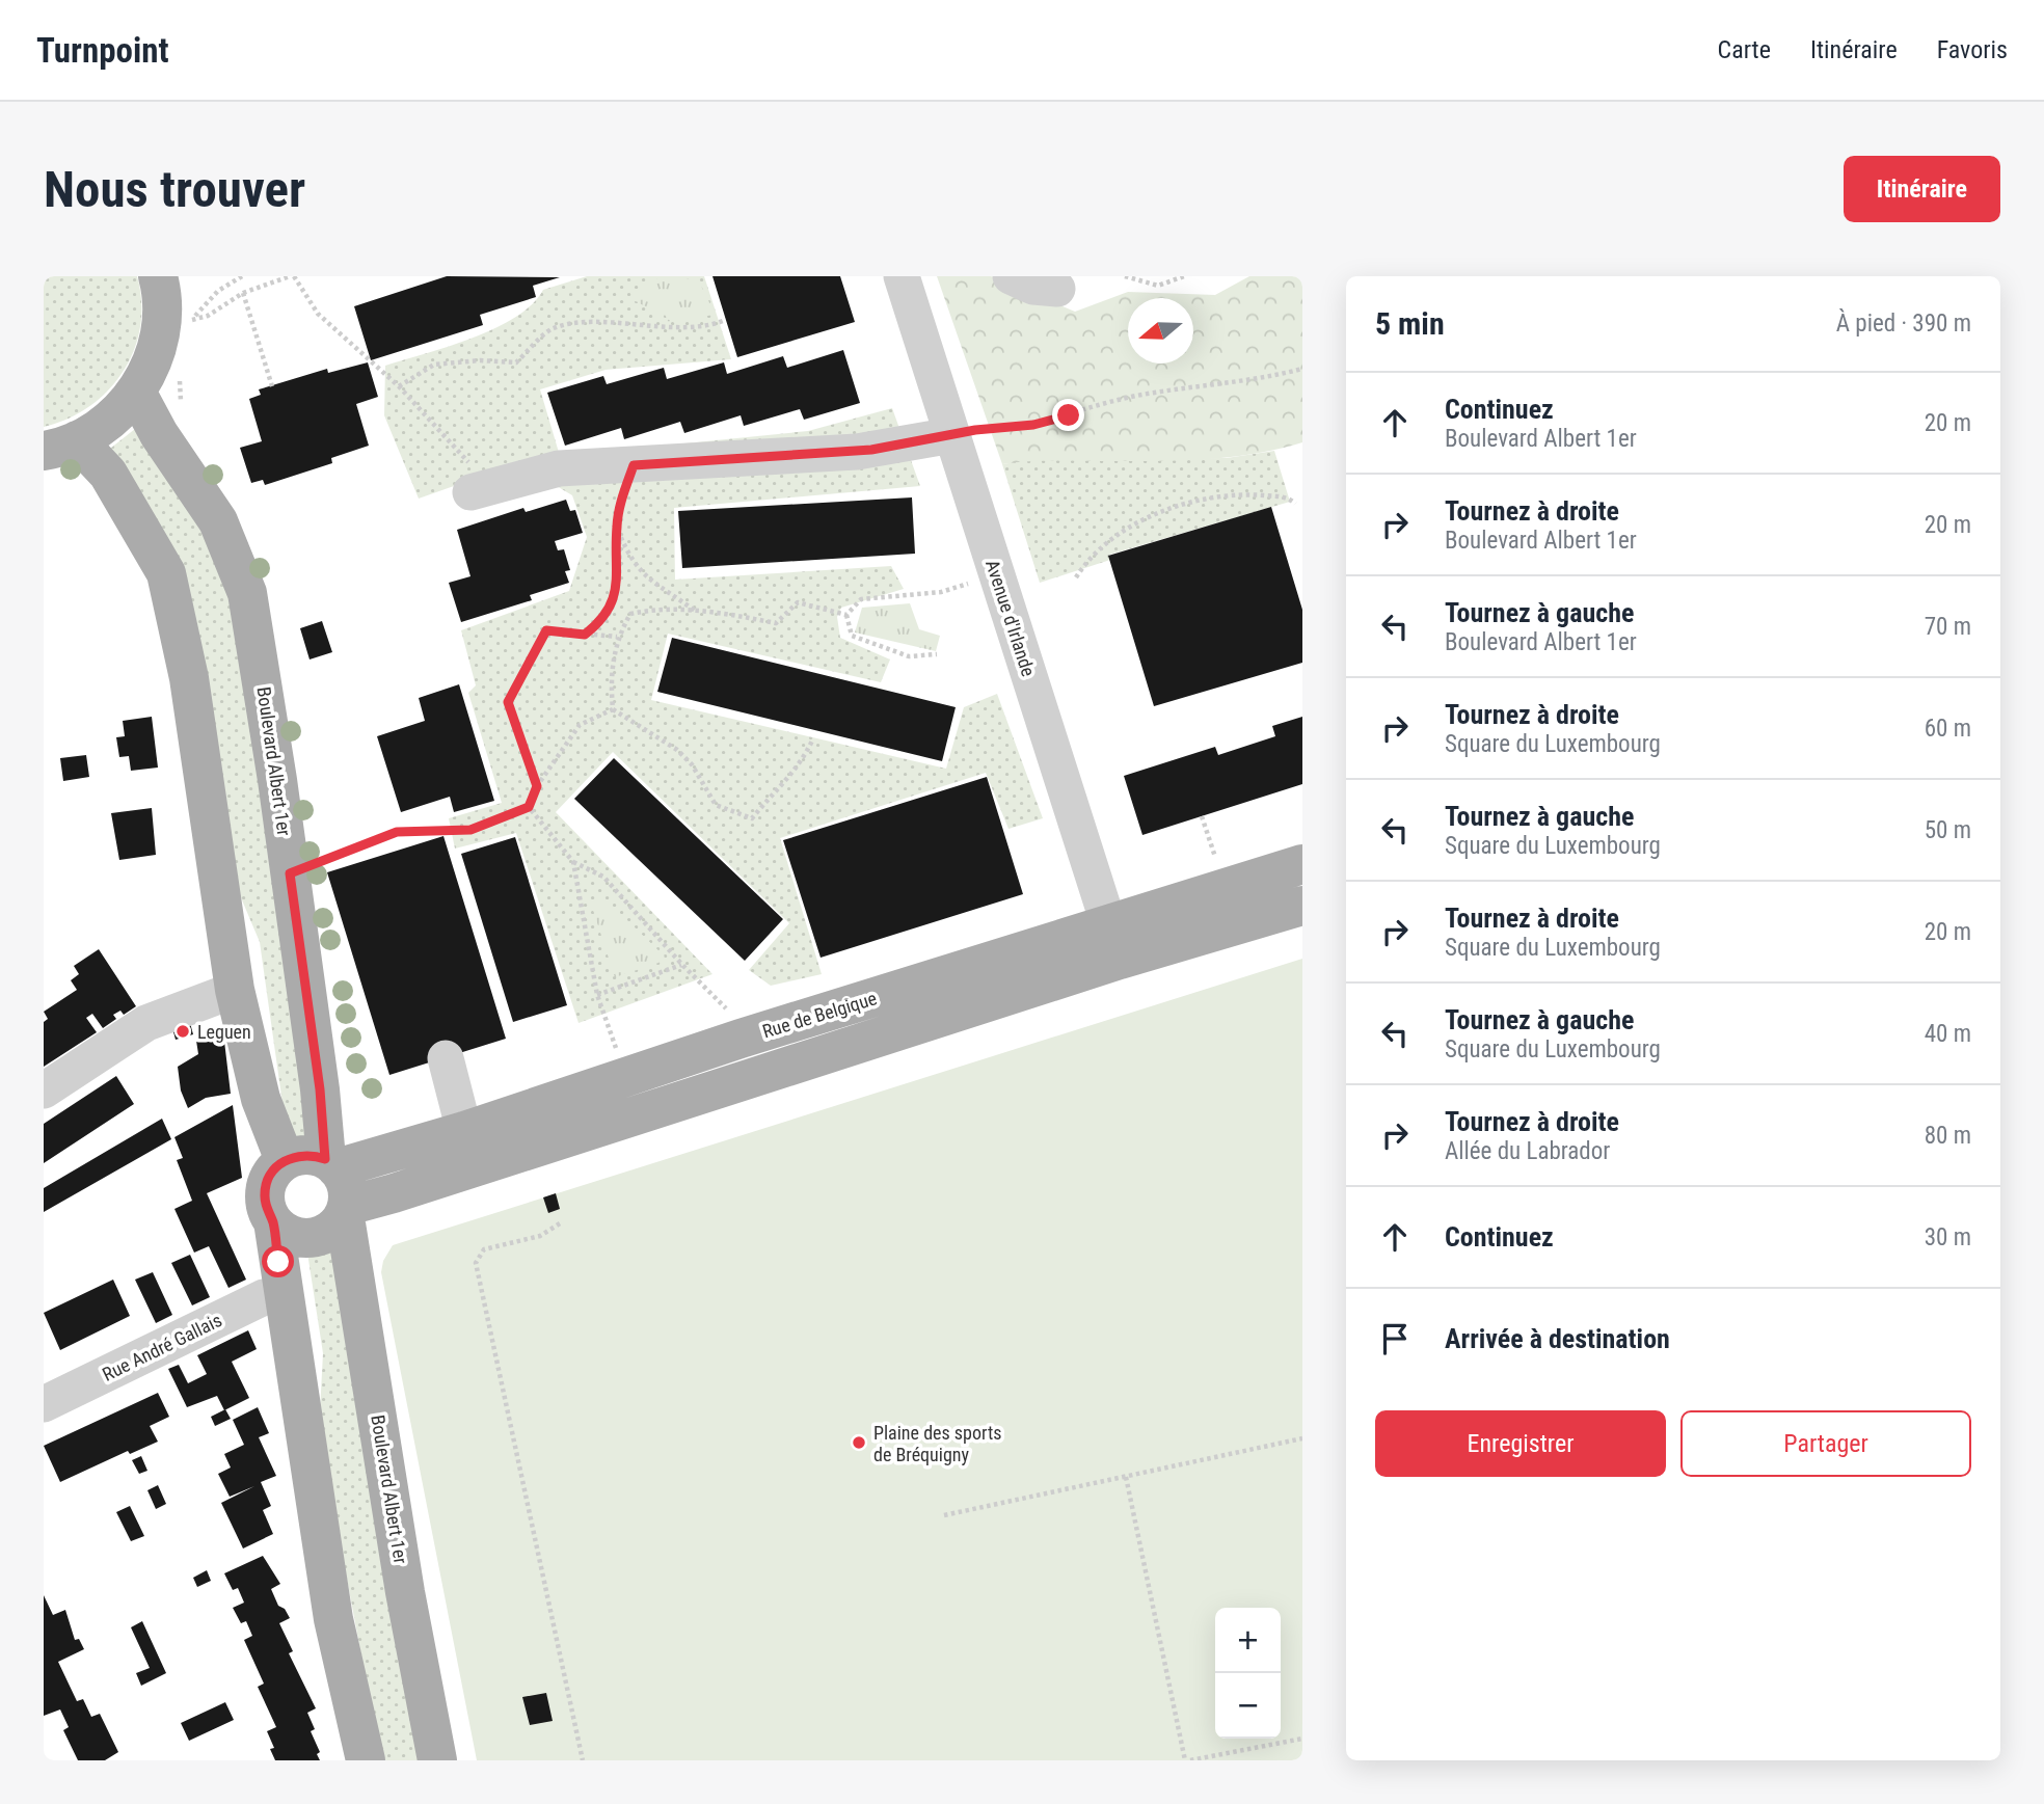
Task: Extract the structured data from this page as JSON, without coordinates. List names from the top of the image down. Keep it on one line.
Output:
{"streets":{"main road":["Boulevard Albert 1er","Rue de Belgique"],"street":["Avenue d'Irlande","Rue André Gallais"]},"crossings":[["Avenue d'Irlande","Rue de Belgique"],["Boulevard Albert 1er","Rue de Belgique"]],"places":["Leguen","Plaine des sports de Bréquigny"],"north":"left","page":{"header":"Turnpoint","nav":["Carte","Itinéraire","Favoris"],"buttons":["Itinéraire",["Enregistrer","Partager"]],"title":"Nous trouver","heading":["5 min","À pied · 390 m"],"list":[["Continuez","Boulevard Albert 1er","20 m"],["Tournez à droite","Boulevard Albert 1er","20 m"],["Tournez à gauche","Boulevard Albert 1er","70 m"],["Tournez à droite","Square du Luxembourg","60 m"],["Tournez à gauche","Square du Luxembourg","50 m"],["Tournez à droite","Square du Luxembourg","20 m"],["Tournez à gauche","Square du Luxembourg","40 m"],["Tournez à droite","Allée du Labrador","80 m"],["Continuez","30 m"],"Arrivée à destination"],"map_buttons":["+","−"]}}
